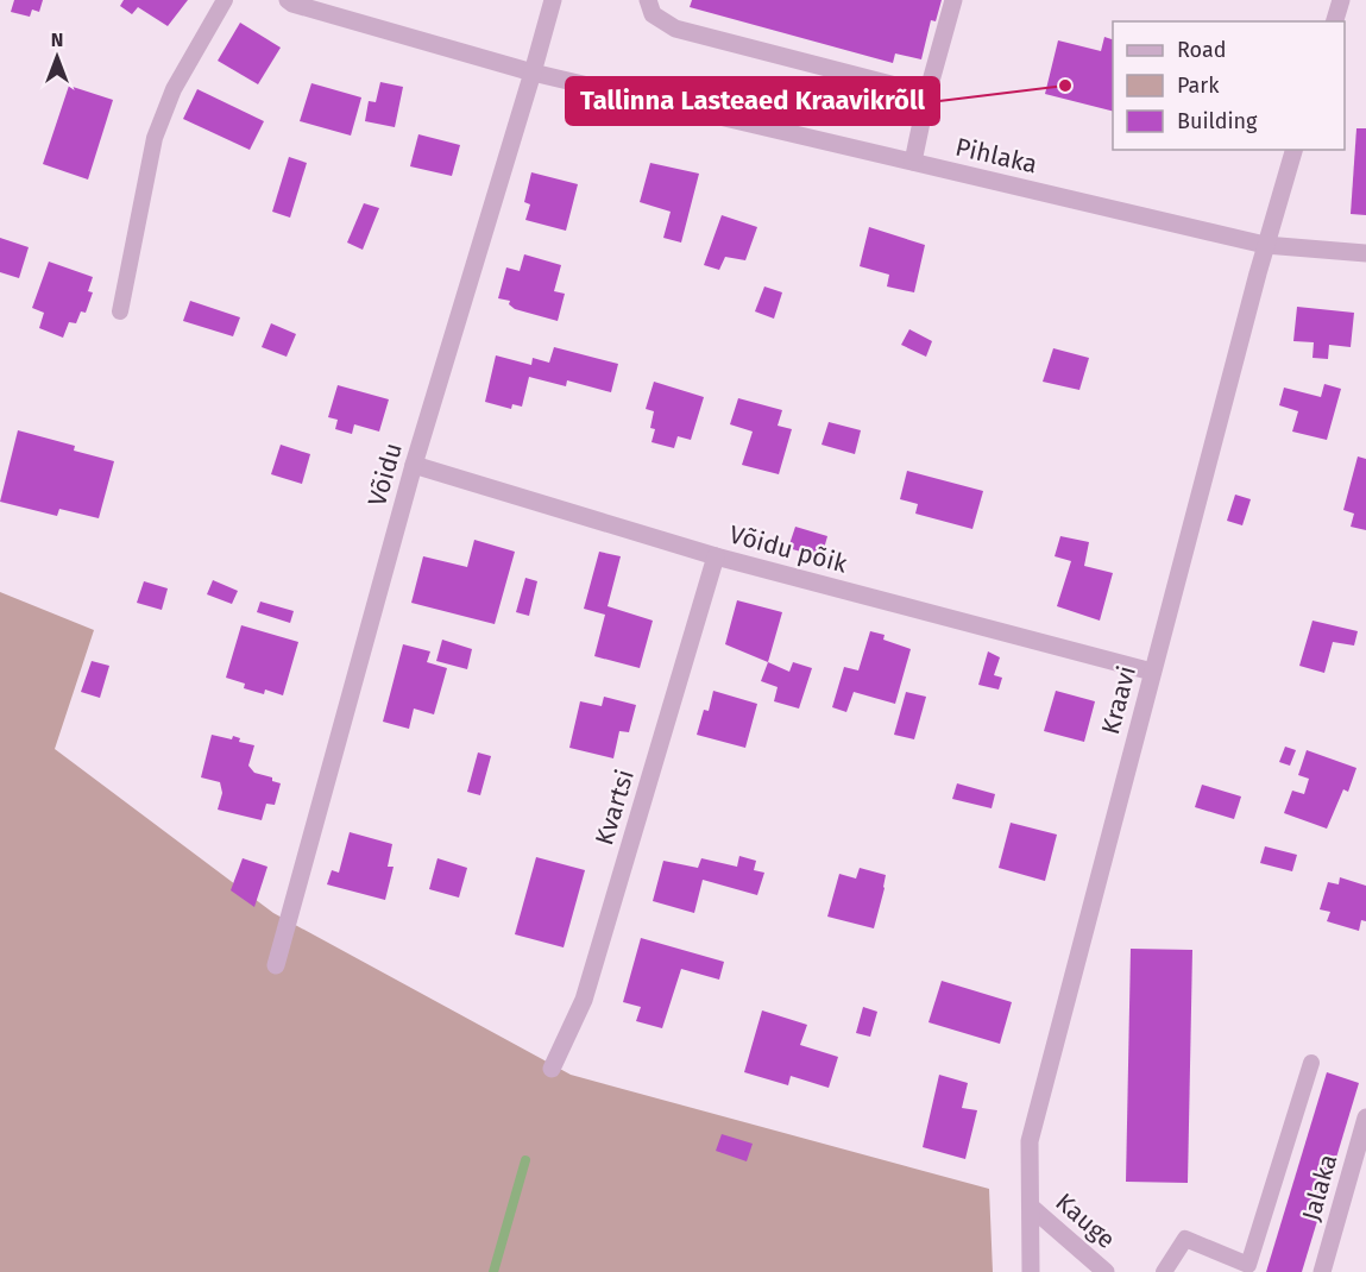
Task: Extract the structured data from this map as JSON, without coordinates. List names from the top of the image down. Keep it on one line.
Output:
{"streets":{"street":["Pihlaka","Võidu","Võidu põik","Kraavi","Kvartsi","Jalaka","Kauge"]},"crossings":[["Pihlaka","Võidu"],["Pihlaka","Kraavi"],["Võidu","Võidu põik"],["Võidu põik","Kraavi"],["Võidu põik","Kvartsi"],["Kraavi","Kauge"]],"places":["Tallinna Lasteaed Kraavikrõll"],"legend":["Road","Park","Building"],"north":"top"}
